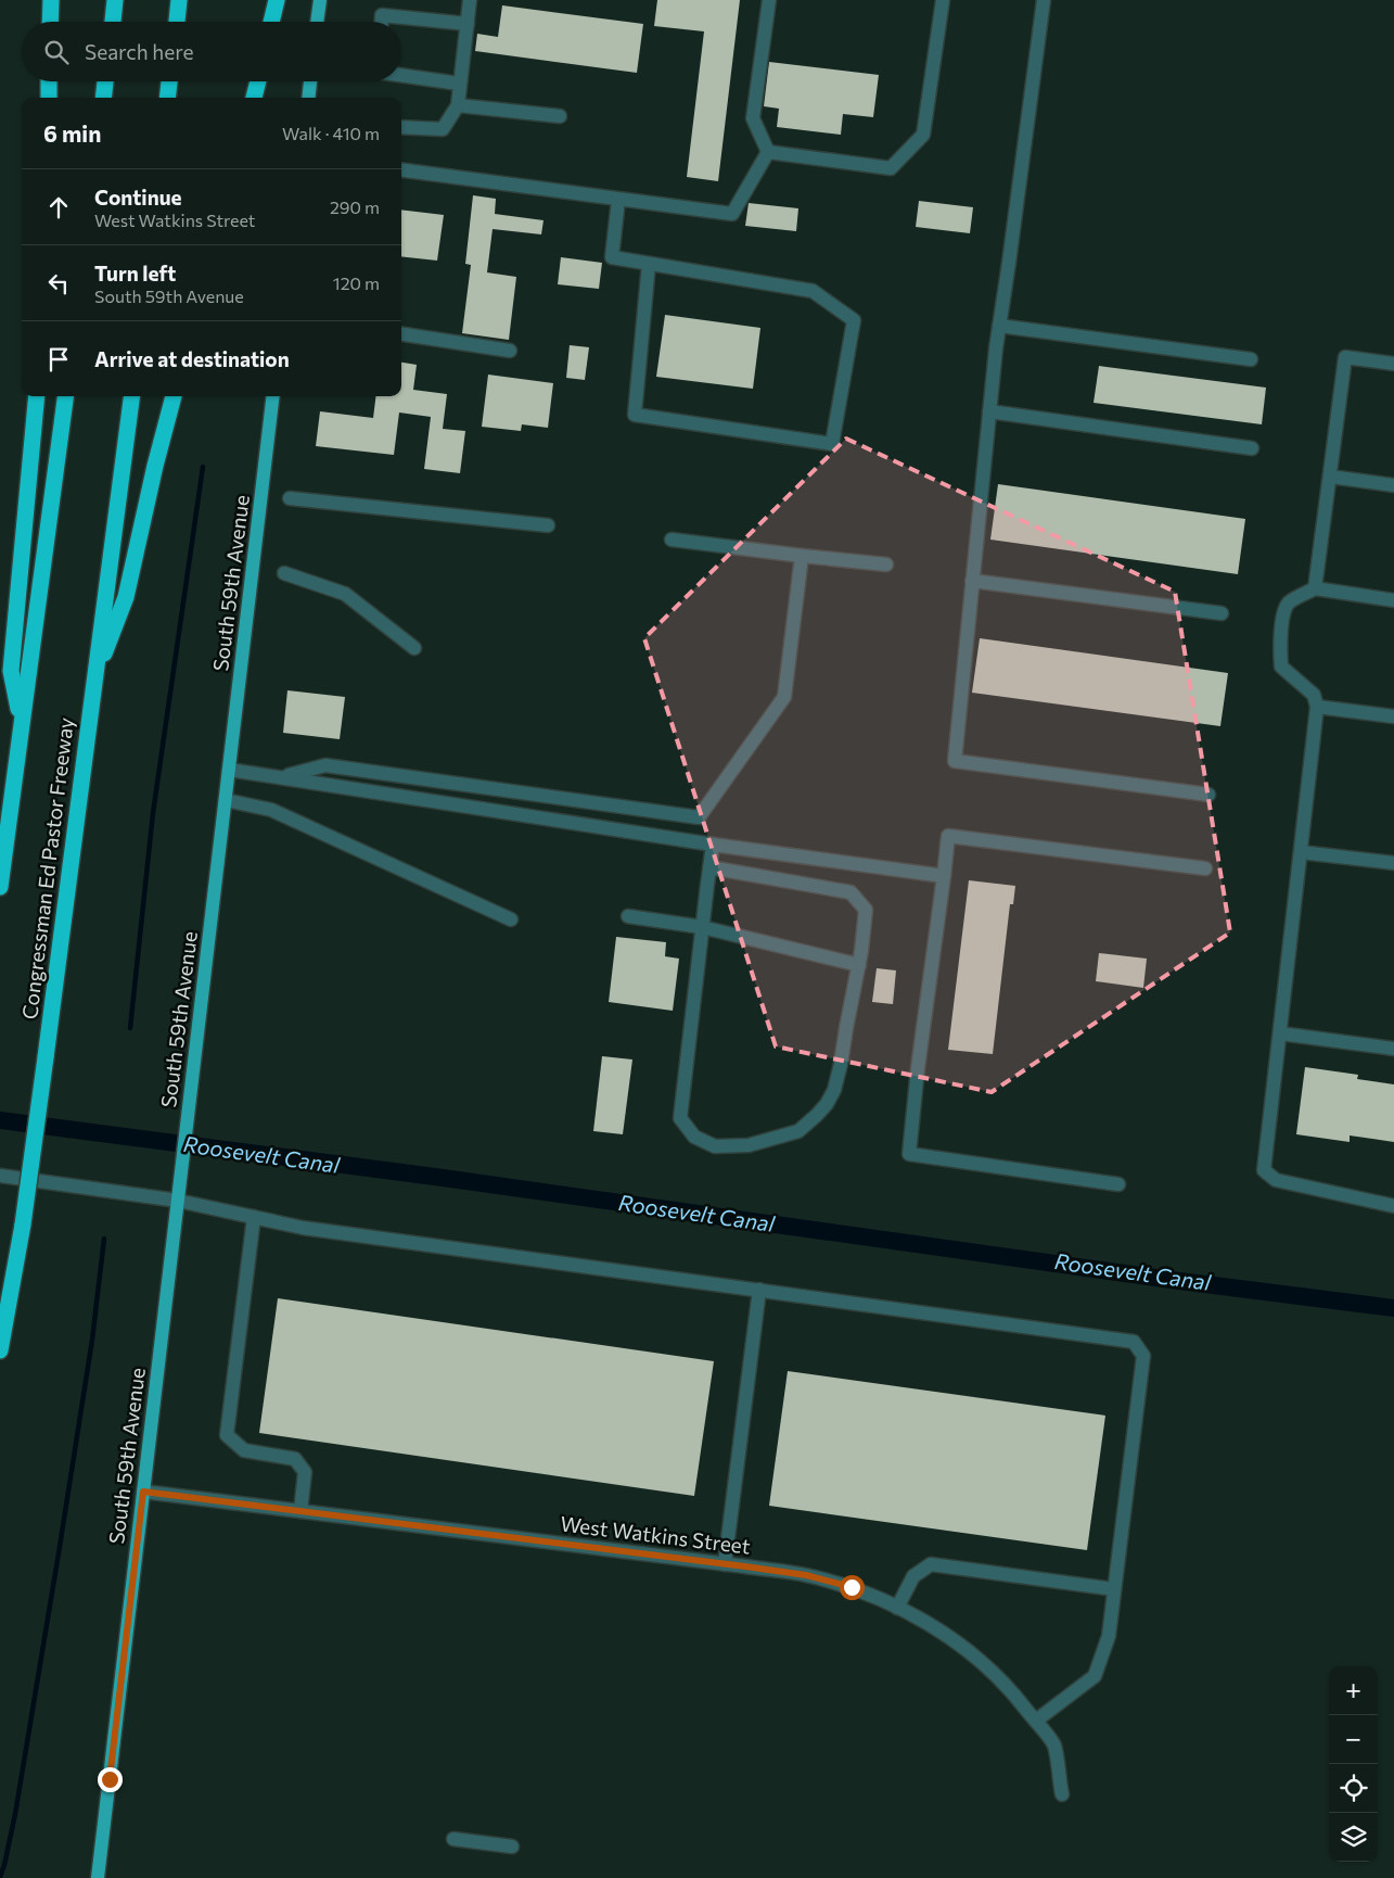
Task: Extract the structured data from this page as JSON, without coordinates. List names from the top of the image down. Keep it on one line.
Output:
{"streets":{"highway":["Congressman Ed Pastor Freeway"],"main road":["South 59th Avenue"],"street":["West Watkins Street"]},"crossings":[["South 59th Avenue","West Watkins Street"]],"water":["Roosevelt Canal"],"page":{"search":"Search here","heading":["6 min","Walk · 410 m"],"list":[["Continue","West Watkins Street","290 m"],["Turn left","South 59th Avenue","120 m"],"Arrive at destination"],"map_buttons":["+","−"]}}
